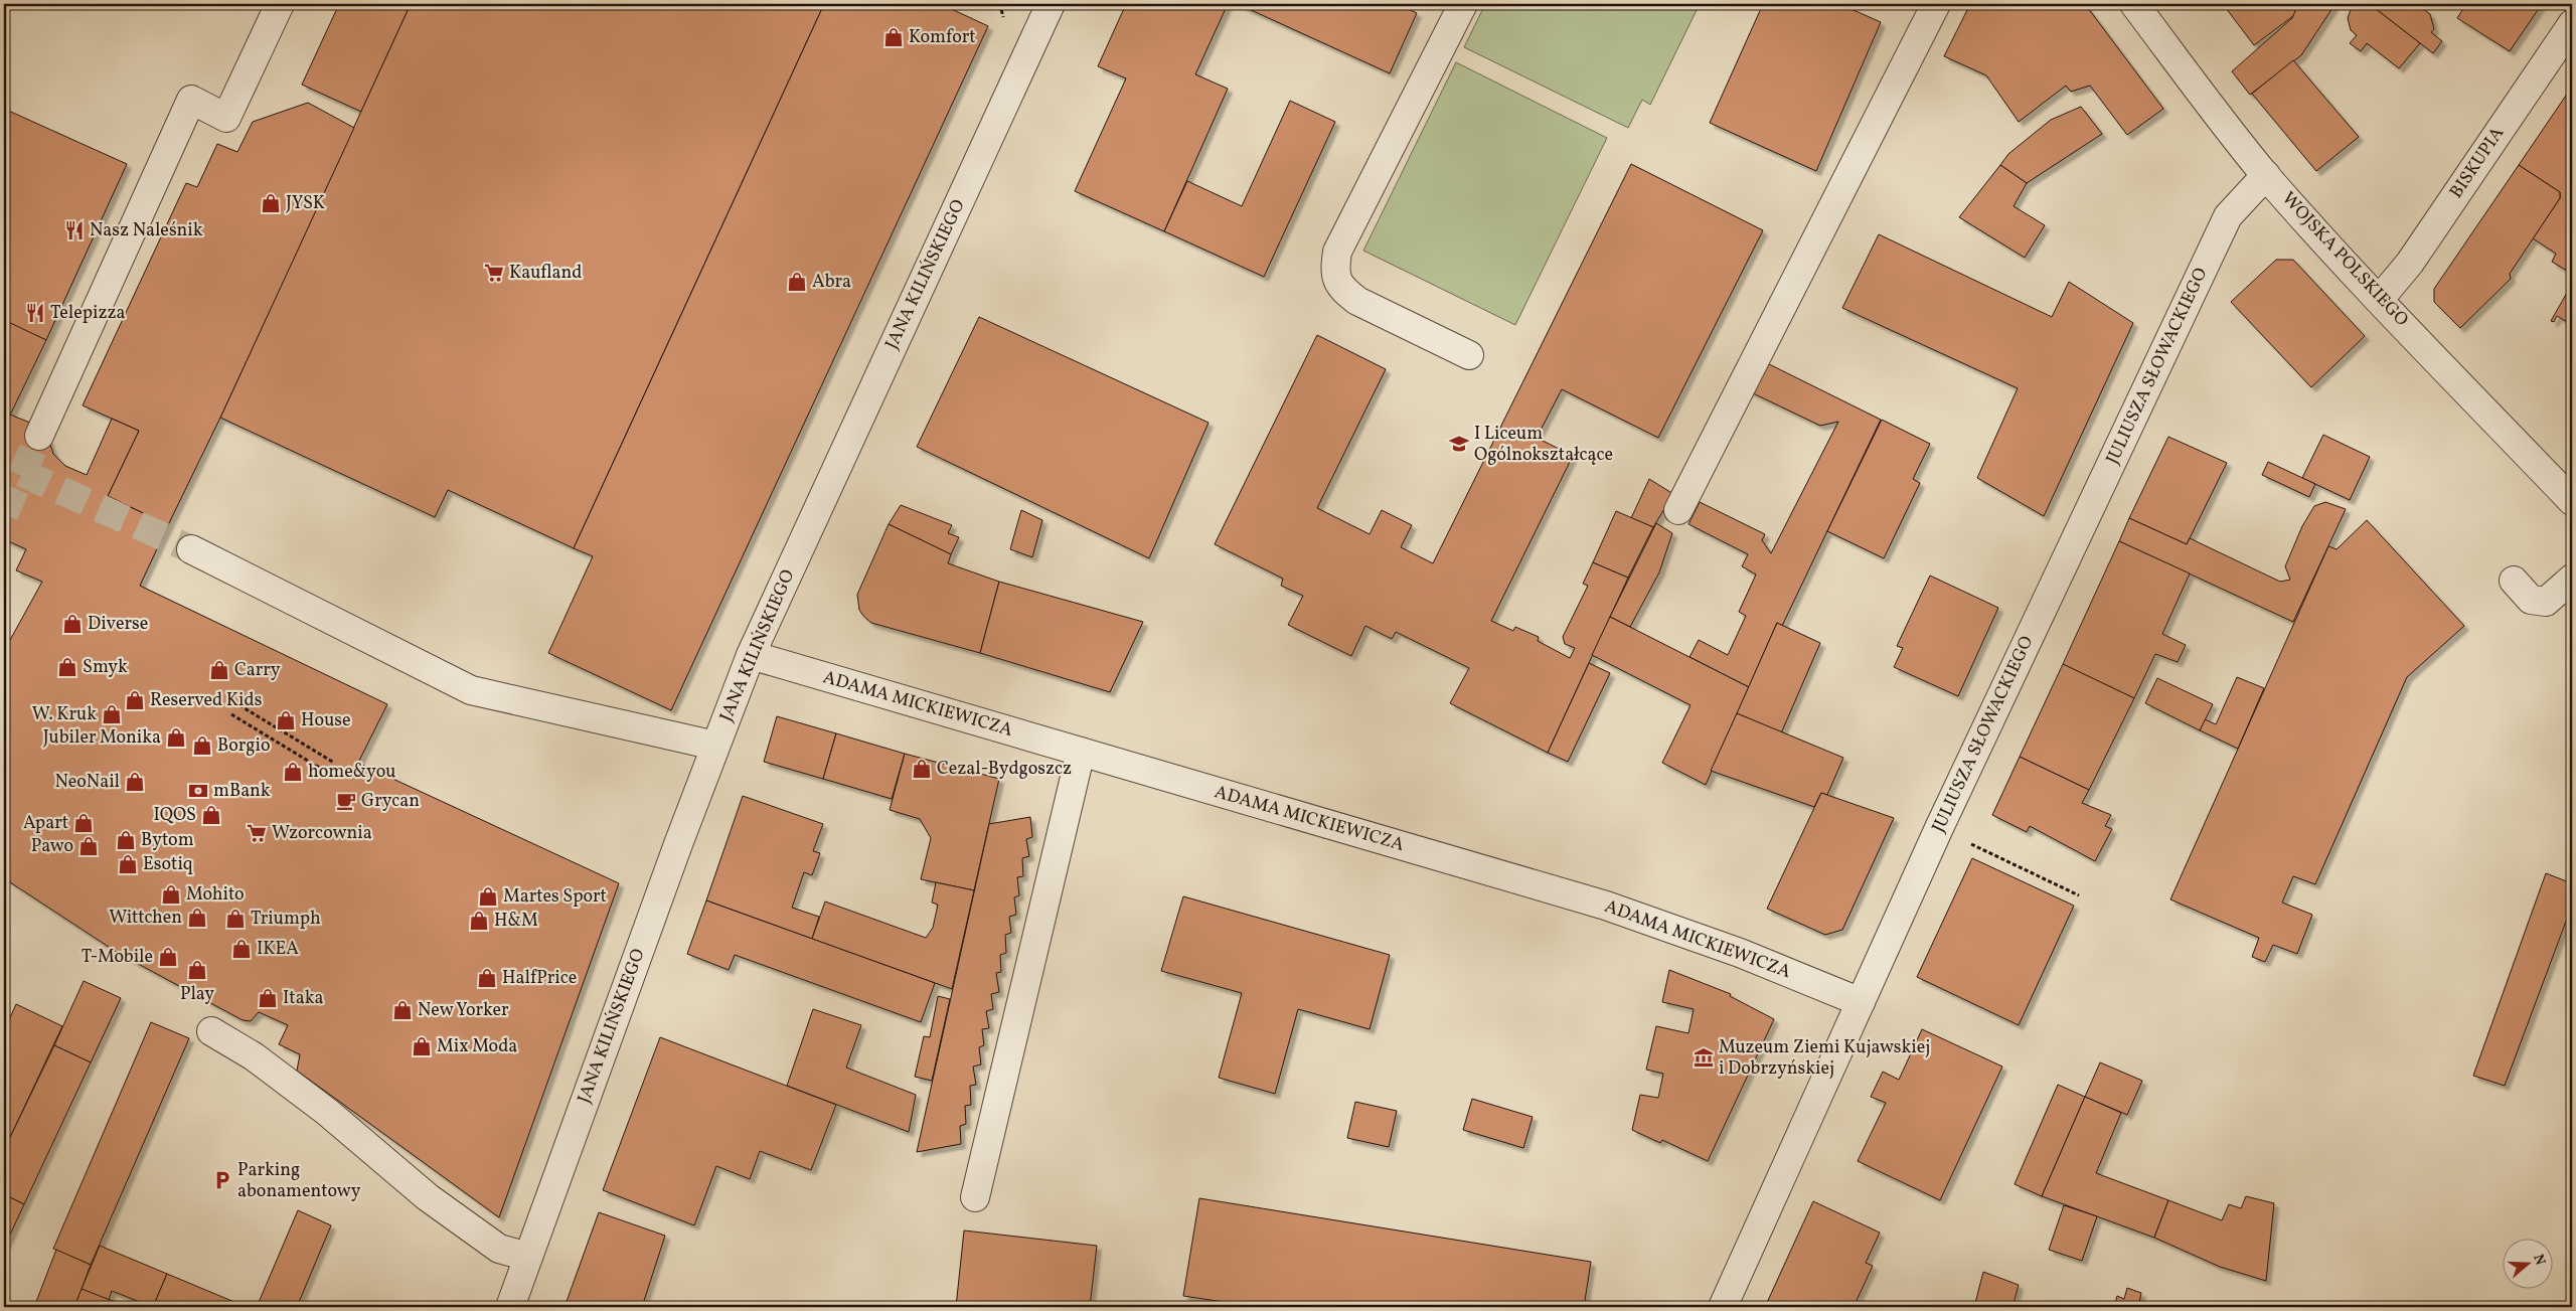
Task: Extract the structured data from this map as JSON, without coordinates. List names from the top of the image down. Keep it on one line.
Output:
{"streets":{"street":["BISKUPIA","WOJSKA POLSKIEGO","JANA KILIŃSKIEGO","JULIUSZA SŁOWACKIEGO","ADAMA MICKIEWICZA"]},"crossings":[["BISKUPIA","WOJSKA POLSKIEGO"],["WOJSKA POLSKIEGO","JULIUSZA SŁOWACKIEGO"],["JANA KILIŃSKIEGO","ADAMA MICKIEWICZA"],["JULIUSZA SŁOWACKIEGO","ADAMA MICKIEWICZA"]],"places":{"shop":["Komfort","JYSK","Abra","Diverse","Smyk","Carry","Reserved Kids","W. Kruk","House","Jubiler Monika","Borgio","Cezal-Bydgoszcz","home&you","NeoNail","IQOS","Apart","Bytom","Pawo","Esotiq","Mohito","Martes Sport","Wittchen","Triumph","H&M","IKEA","T-Mobile","Play","HalfPrice","Itaka","New Yorker","Mix Moda"],"restaurant":["Nasz Naleśnik","Telepizza"],"supermarket":["Kaufland","Wzorcownia"],"school or university":["I Liceum Ogólnokształcące"],"bank":["mBank"],"cafe":["Grycan"],"museum":["Muzeum Ziemi Kujawskiej i Dobrzyńskiej"],"parking":["Parking abonamentowy"]},"north":"right"}
